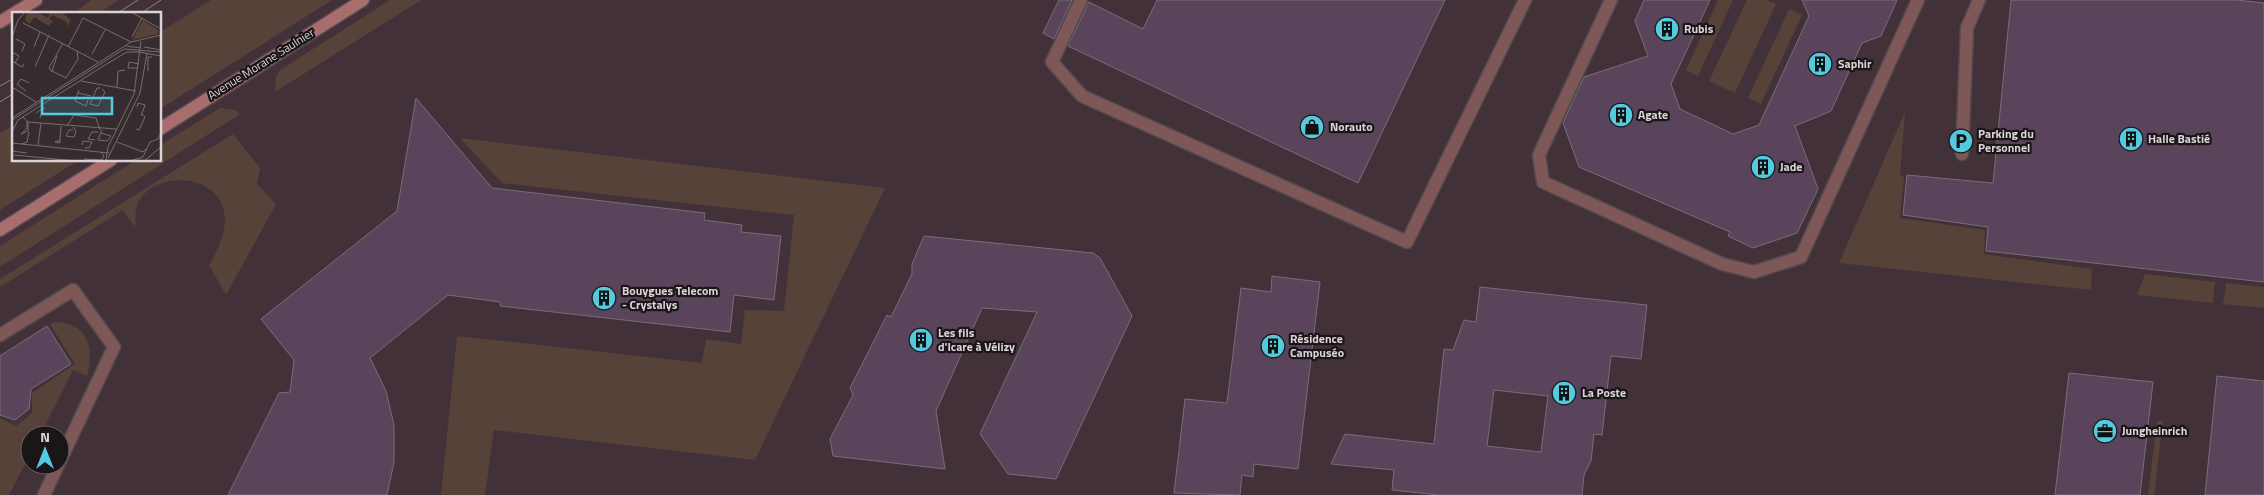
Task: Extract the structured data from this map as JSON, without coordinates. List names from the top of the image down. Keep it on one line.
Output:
{"streets":{"main road":["Avenue Morane Saulnier"]},"places":{"building":["Rubis","Saphir","Agate","Halle Bastié","Jade","Bouygues Telecom - Crystalys","Les fils d'Icare à Vélizy","Résidence Campuséo","La Poste"],"shop":["Norauto"],"parking":["Parking du Personnel"],"office":["Jungheinrich"]},"north":"top"}
